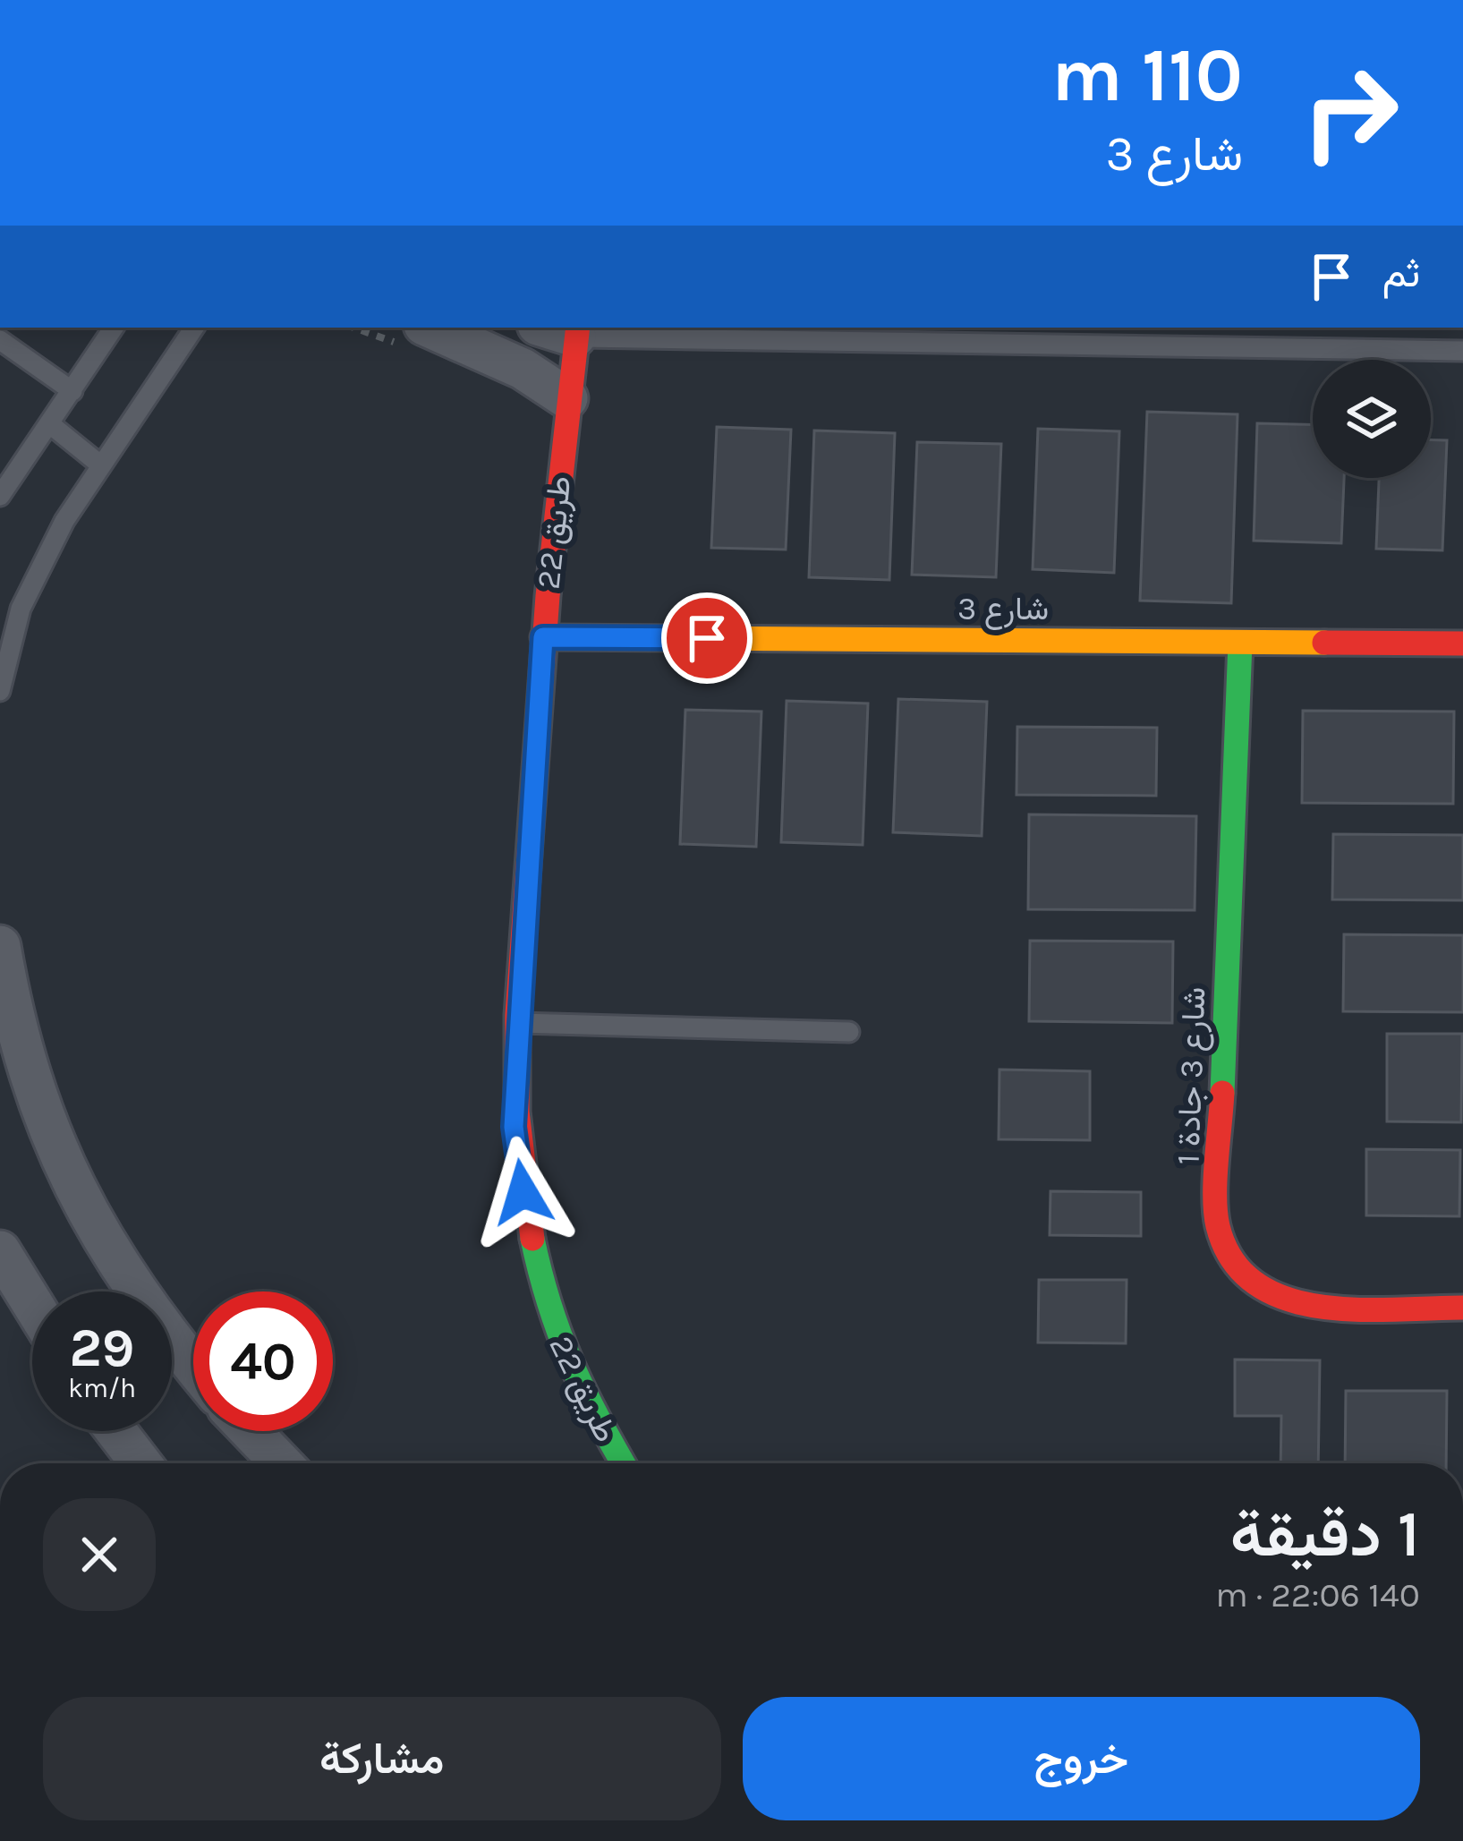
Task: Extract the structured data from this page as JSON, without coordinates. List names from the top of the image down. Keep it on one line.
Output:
{"streets":{"street":["طريق 22","شارع 3","شارع 3 جادة 1"]},"crossings":[["طريق 22","شارع 3"],["شارع 3","شارع 3 جادة 1"]],"page":{"turn":["110 m","شارع 3"],"then":"ثم","speed":"29 km/h","limit":"40","heading":["1 دقيقة","140 m · 22:06"],"buttons":["خروج","مشاركة"]}}
